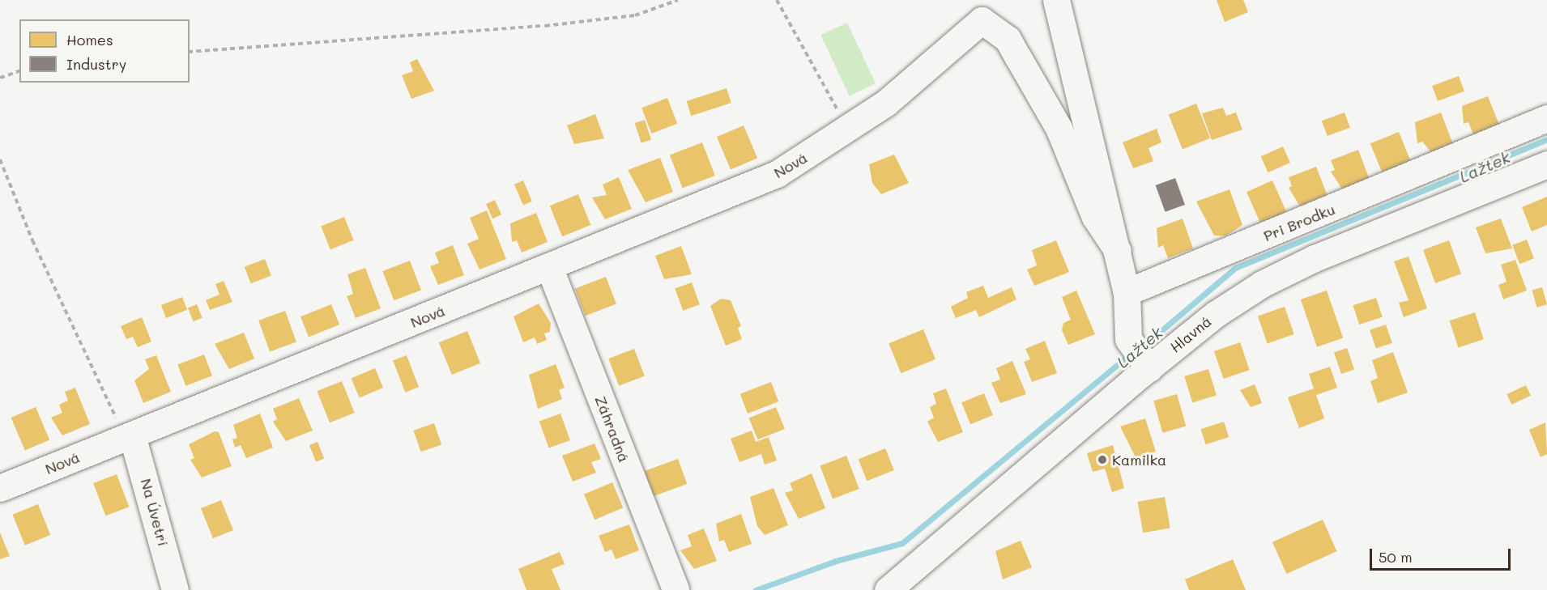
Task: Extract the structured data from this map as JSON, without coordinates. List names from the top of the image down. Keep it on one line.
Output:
{"streets":{"street":["Nová","Pri Brodku","Hlavná","Záhradná","Na Úvetrí"]},"crossings":[["Nová","Záhradná"],["Nová","Na Úvetrí"]],"water":["Lažtek"],"places":["Kamilka"],"legend":["Homes","Industry"],"scale_bar":"50 m"}
